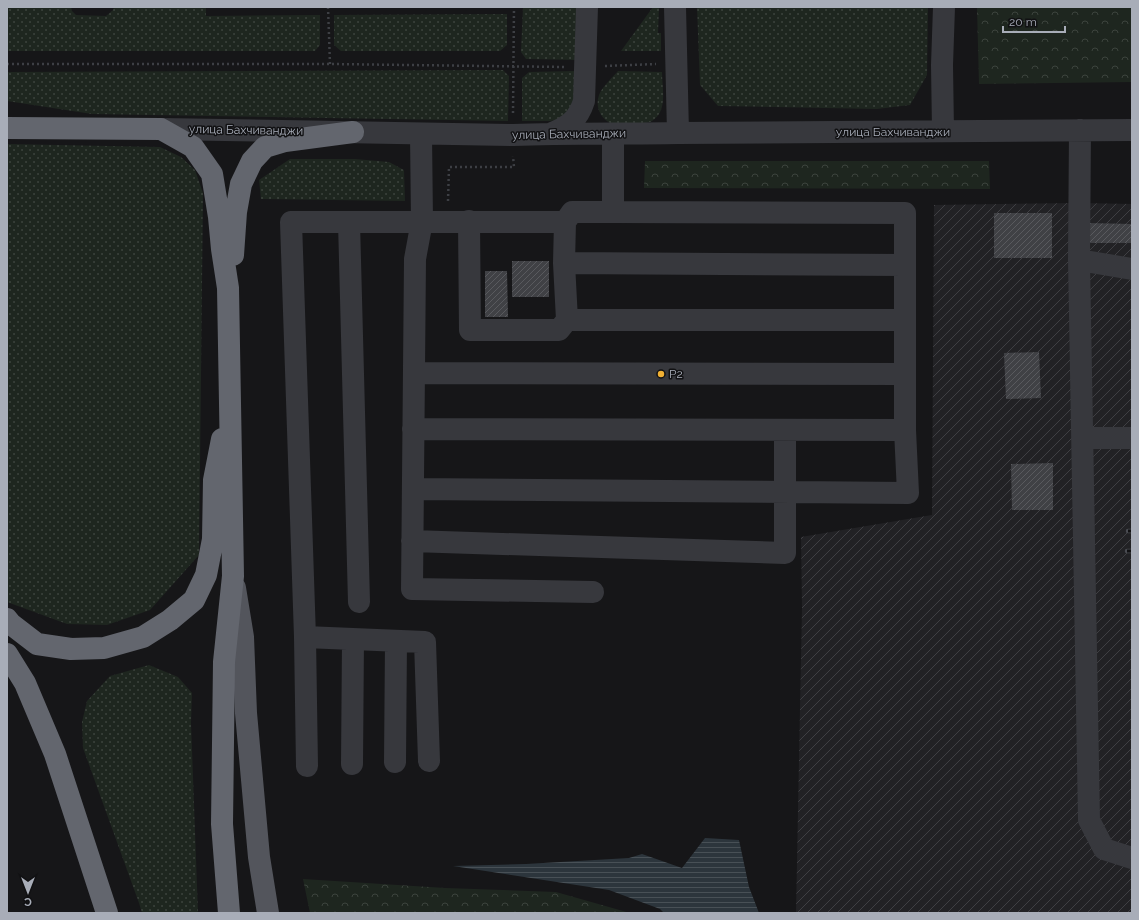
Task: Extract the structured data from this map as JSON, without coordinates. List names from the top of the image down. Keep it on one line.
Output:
{"streets":{"highway":["улица Бахчиванджи"]},"places":["P2"],"scale_bar":"20 m","north":"bottom"}
